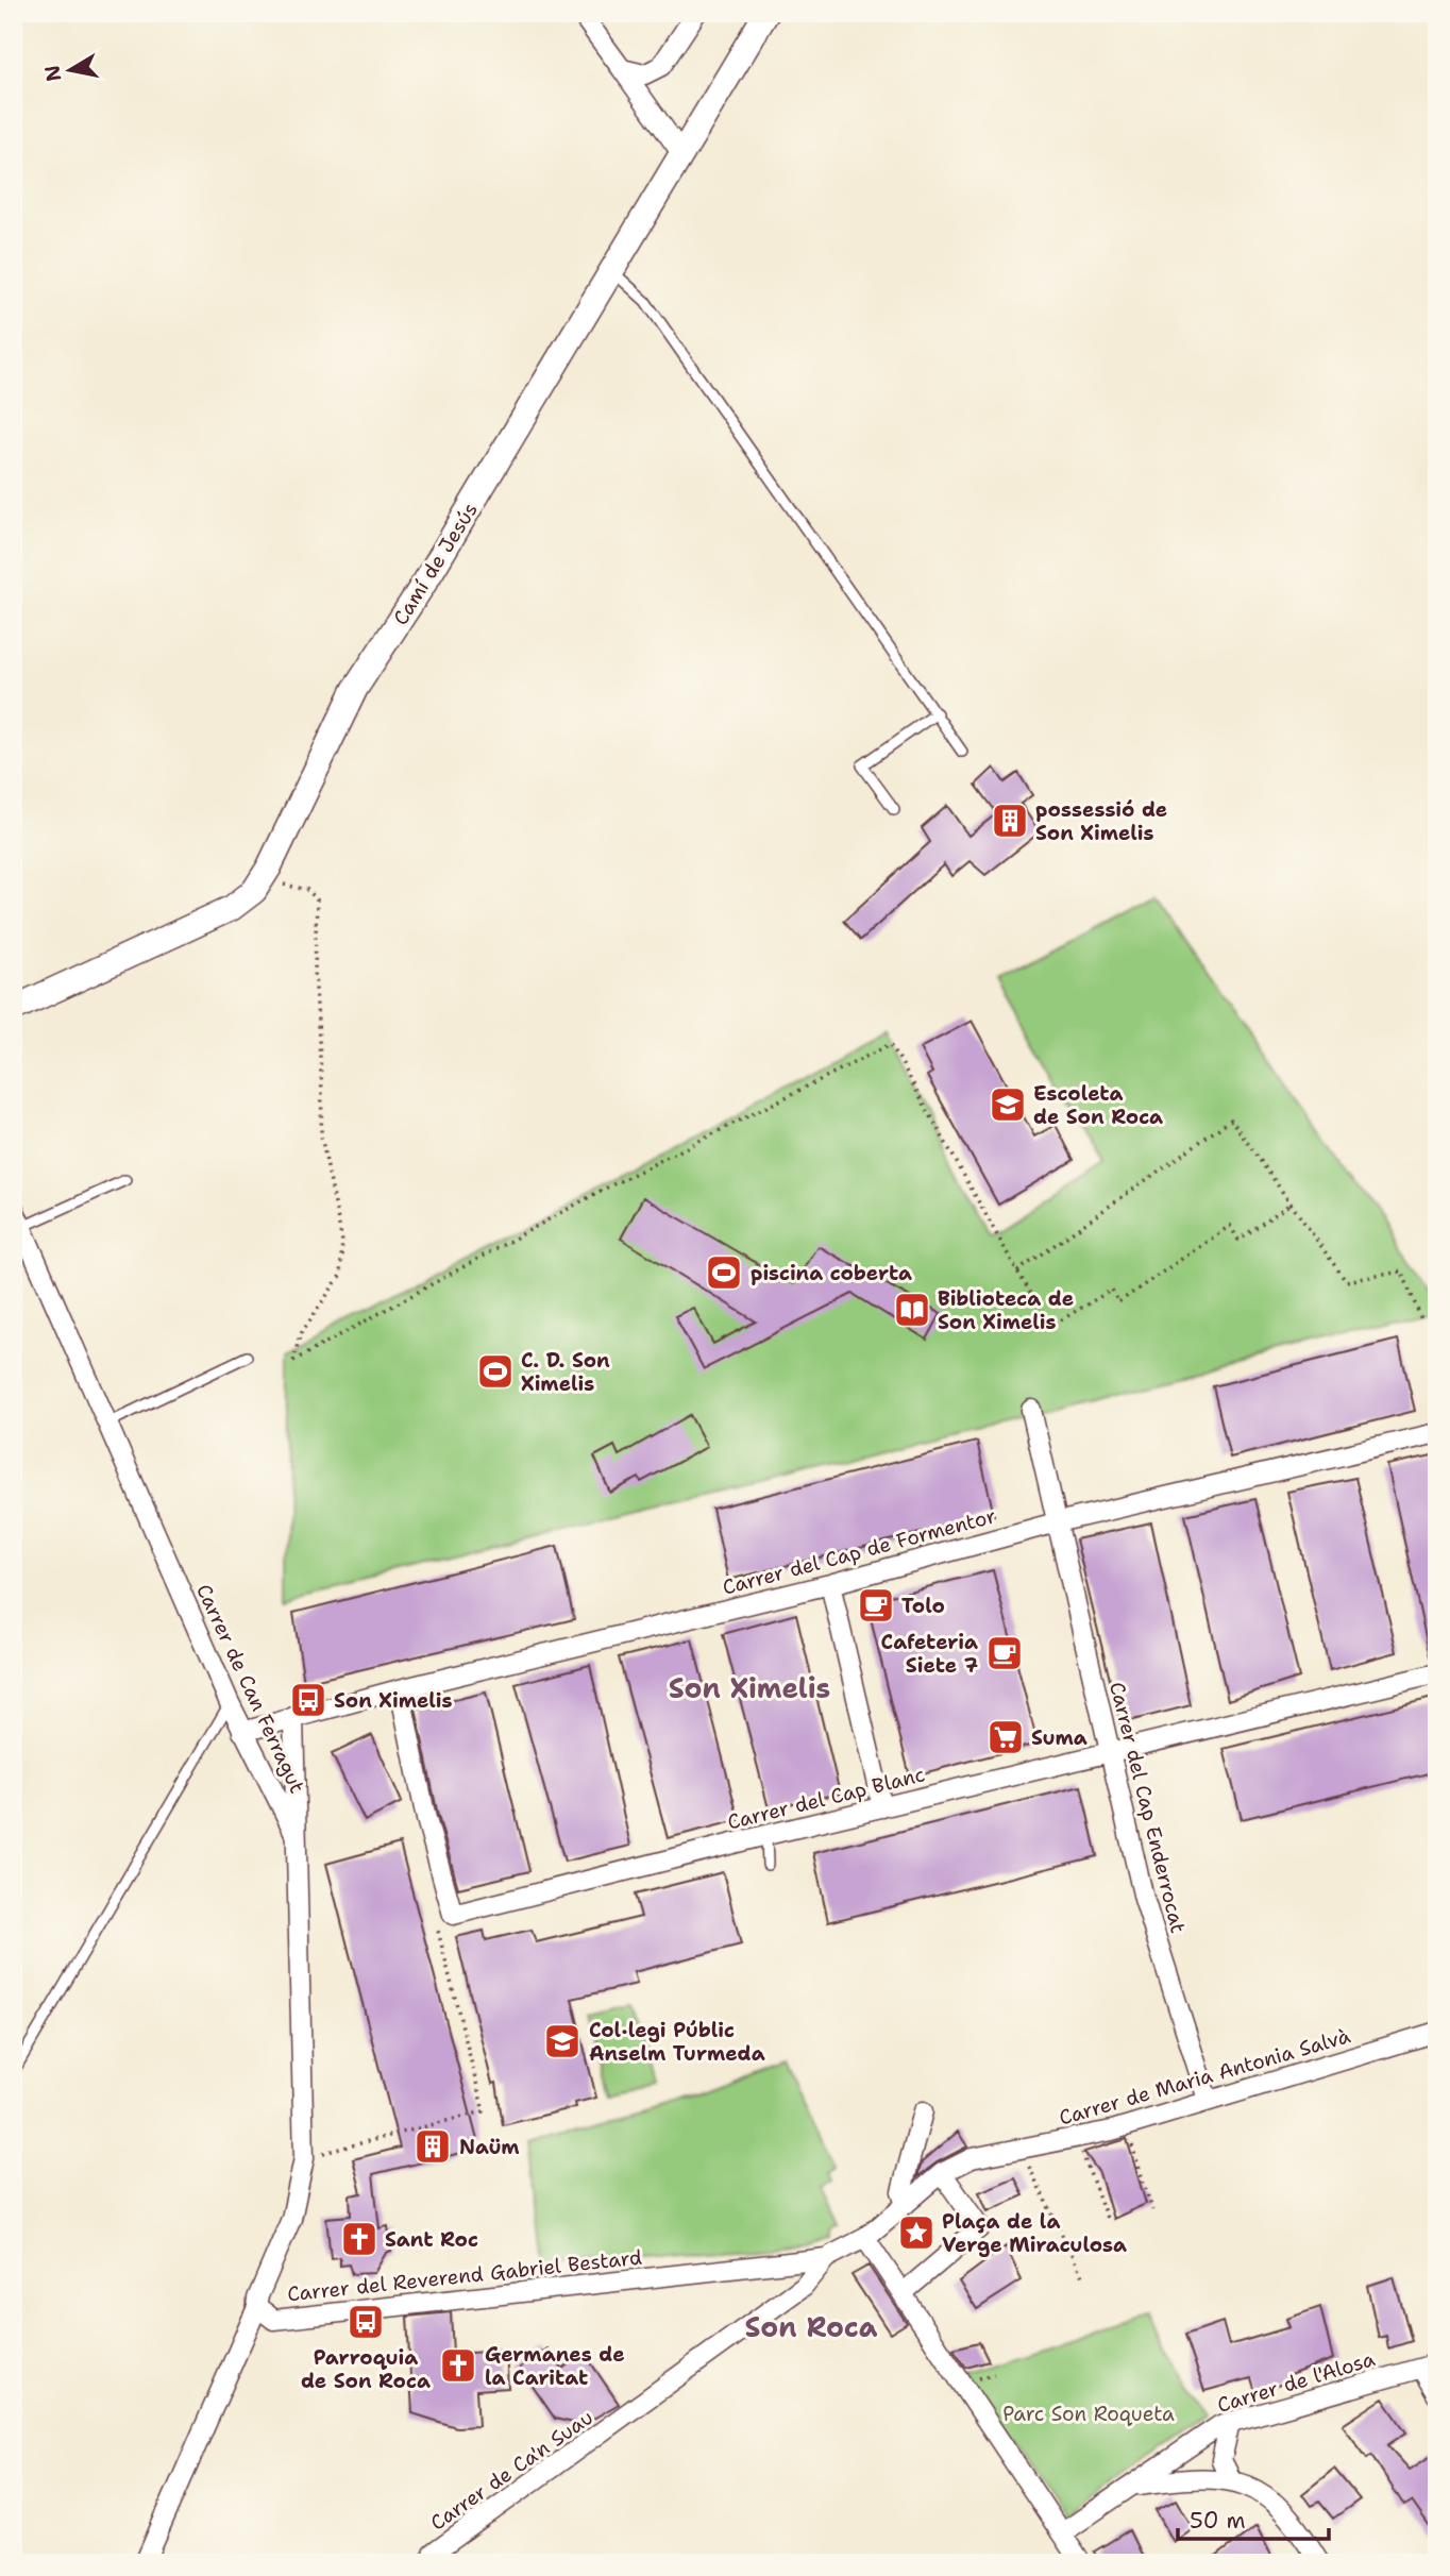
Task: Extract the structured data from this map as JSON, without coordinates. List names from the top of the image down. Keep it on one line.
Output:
{"streets":{"street":["Camí de Jesús","Carrer del Cap de Formentor","Carrer de Can Ferragut","Carrer del Cap Blanc","Carrer del Cap Enderrocat","Carrer de Maria Antonia Salvà","Carrer del Reverend Gabriel Bestard","Carrer de l'Alosa","Carrer de Ca'n Suau"]},"crossings":[["Carrer del Cap de Formentor","Carrer de Can Ferragut"],["Carrer del Cap de Formentor","Carrer del Cap Enderrocat"],["Carrer de Can Ferragut","Carrer del Reverend Gabriel Bestard"],["Carrer del Cap Blanc","Carrer del Cap Enderrocat"],["Carrer del Cap Enderrocat","Carrer de Maria Antonia Salvà"],["Carrer del Reverend Gabriel Bestard","Carrer de Ca'n Suau"]],"districts":["Son Ximelis","Son Roca"],"parks":["Parc Son Roqueta"],"places":{"building":["possessió de Son Ximelis","Naüm"],"school or university":["Escoleta de Son Roca","Col·legi Públic Anselm Turmeda"],"sports":["piscina coberta","C. D. Son Ximelis"],"library":["Biblioteca de Son Ximelis"],"cafe":["Tolo","Cafeteria Siete 7"],"bus stop":["Son Ximelis","Parroquia de Son Roca"],"supermarket":["Suma"],"place":["Plaça de la Verge Miraculosa"],"church":["Sant Roc","Germanes de la Caritat"]},"scale_bar":"50 m","north":"left"}
